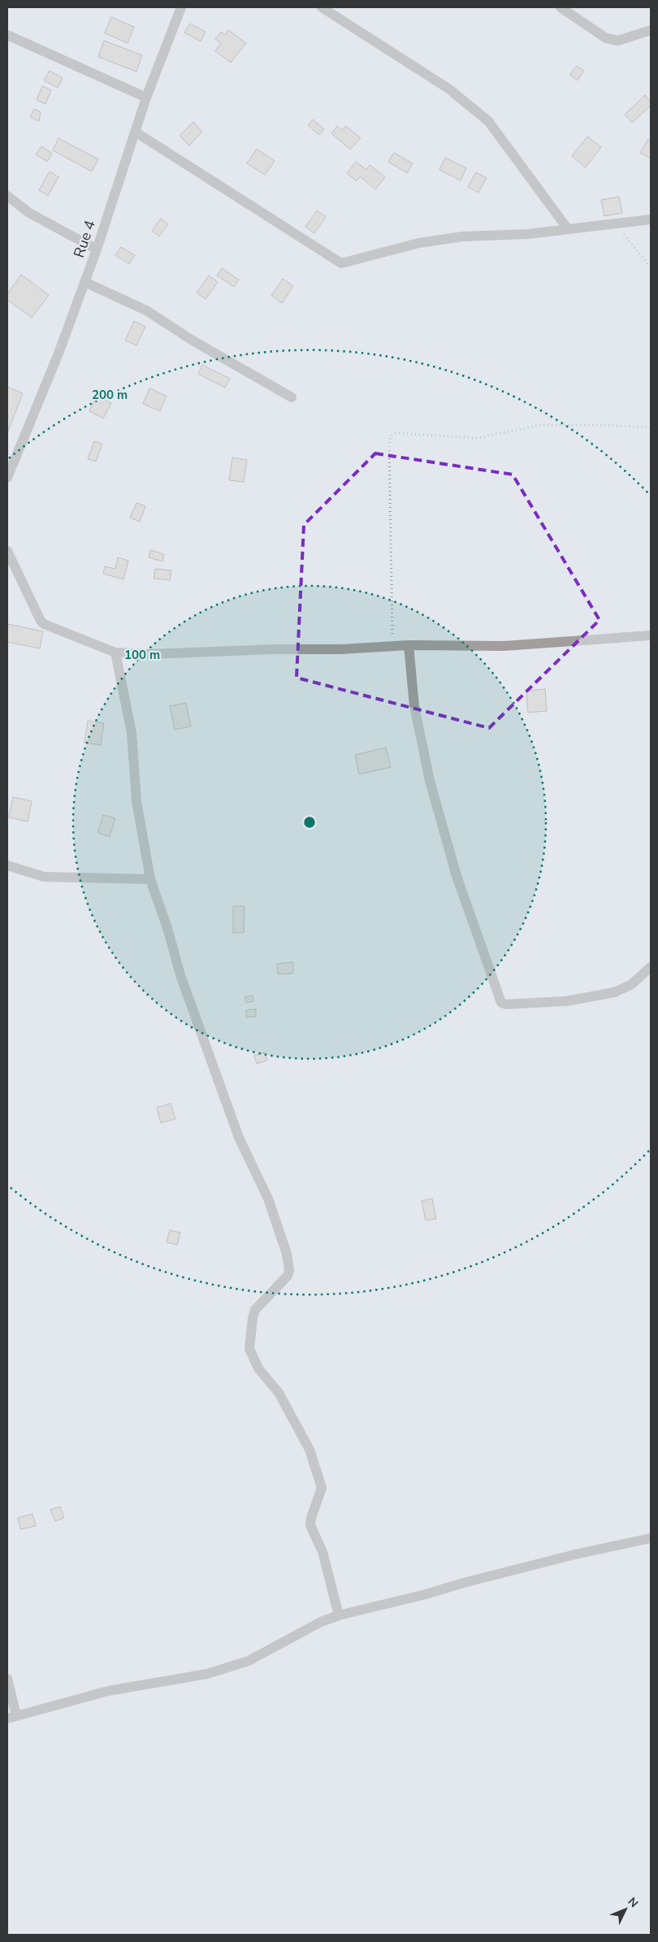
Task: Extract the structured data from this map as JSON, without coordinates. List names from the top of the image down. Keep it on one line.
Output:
{"streets":{"street":["Rue 4"]},"north":"top right","rings":["200 m","100 m"]}
